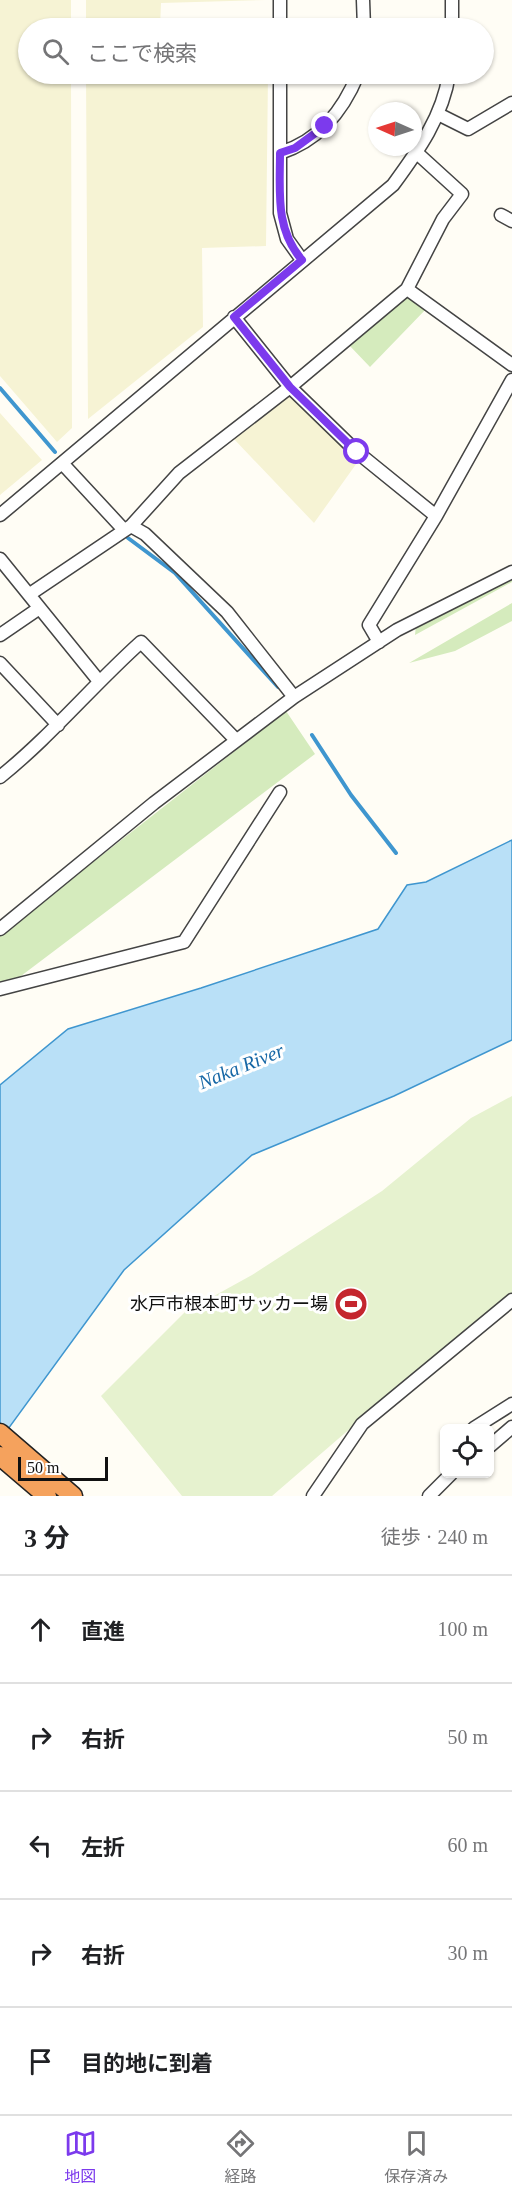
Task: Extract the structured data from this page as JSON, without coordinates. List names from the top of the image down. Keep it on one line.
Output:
{"water":["Naka River"],"places":{"sports":["水戸市根本町サッカー場"]},"scale_bar":"50 m","north":"left","page":{"search":"ここで検索","scale":"50 m","heading":["3 分","徒歩 · 240 m"],"list":[["直進","100 m"],["右折","50 m"],["左折","60 m"],["右折","30 m"],"目的地に到着"],"nav":["地図","経路","保存済み"]}}
